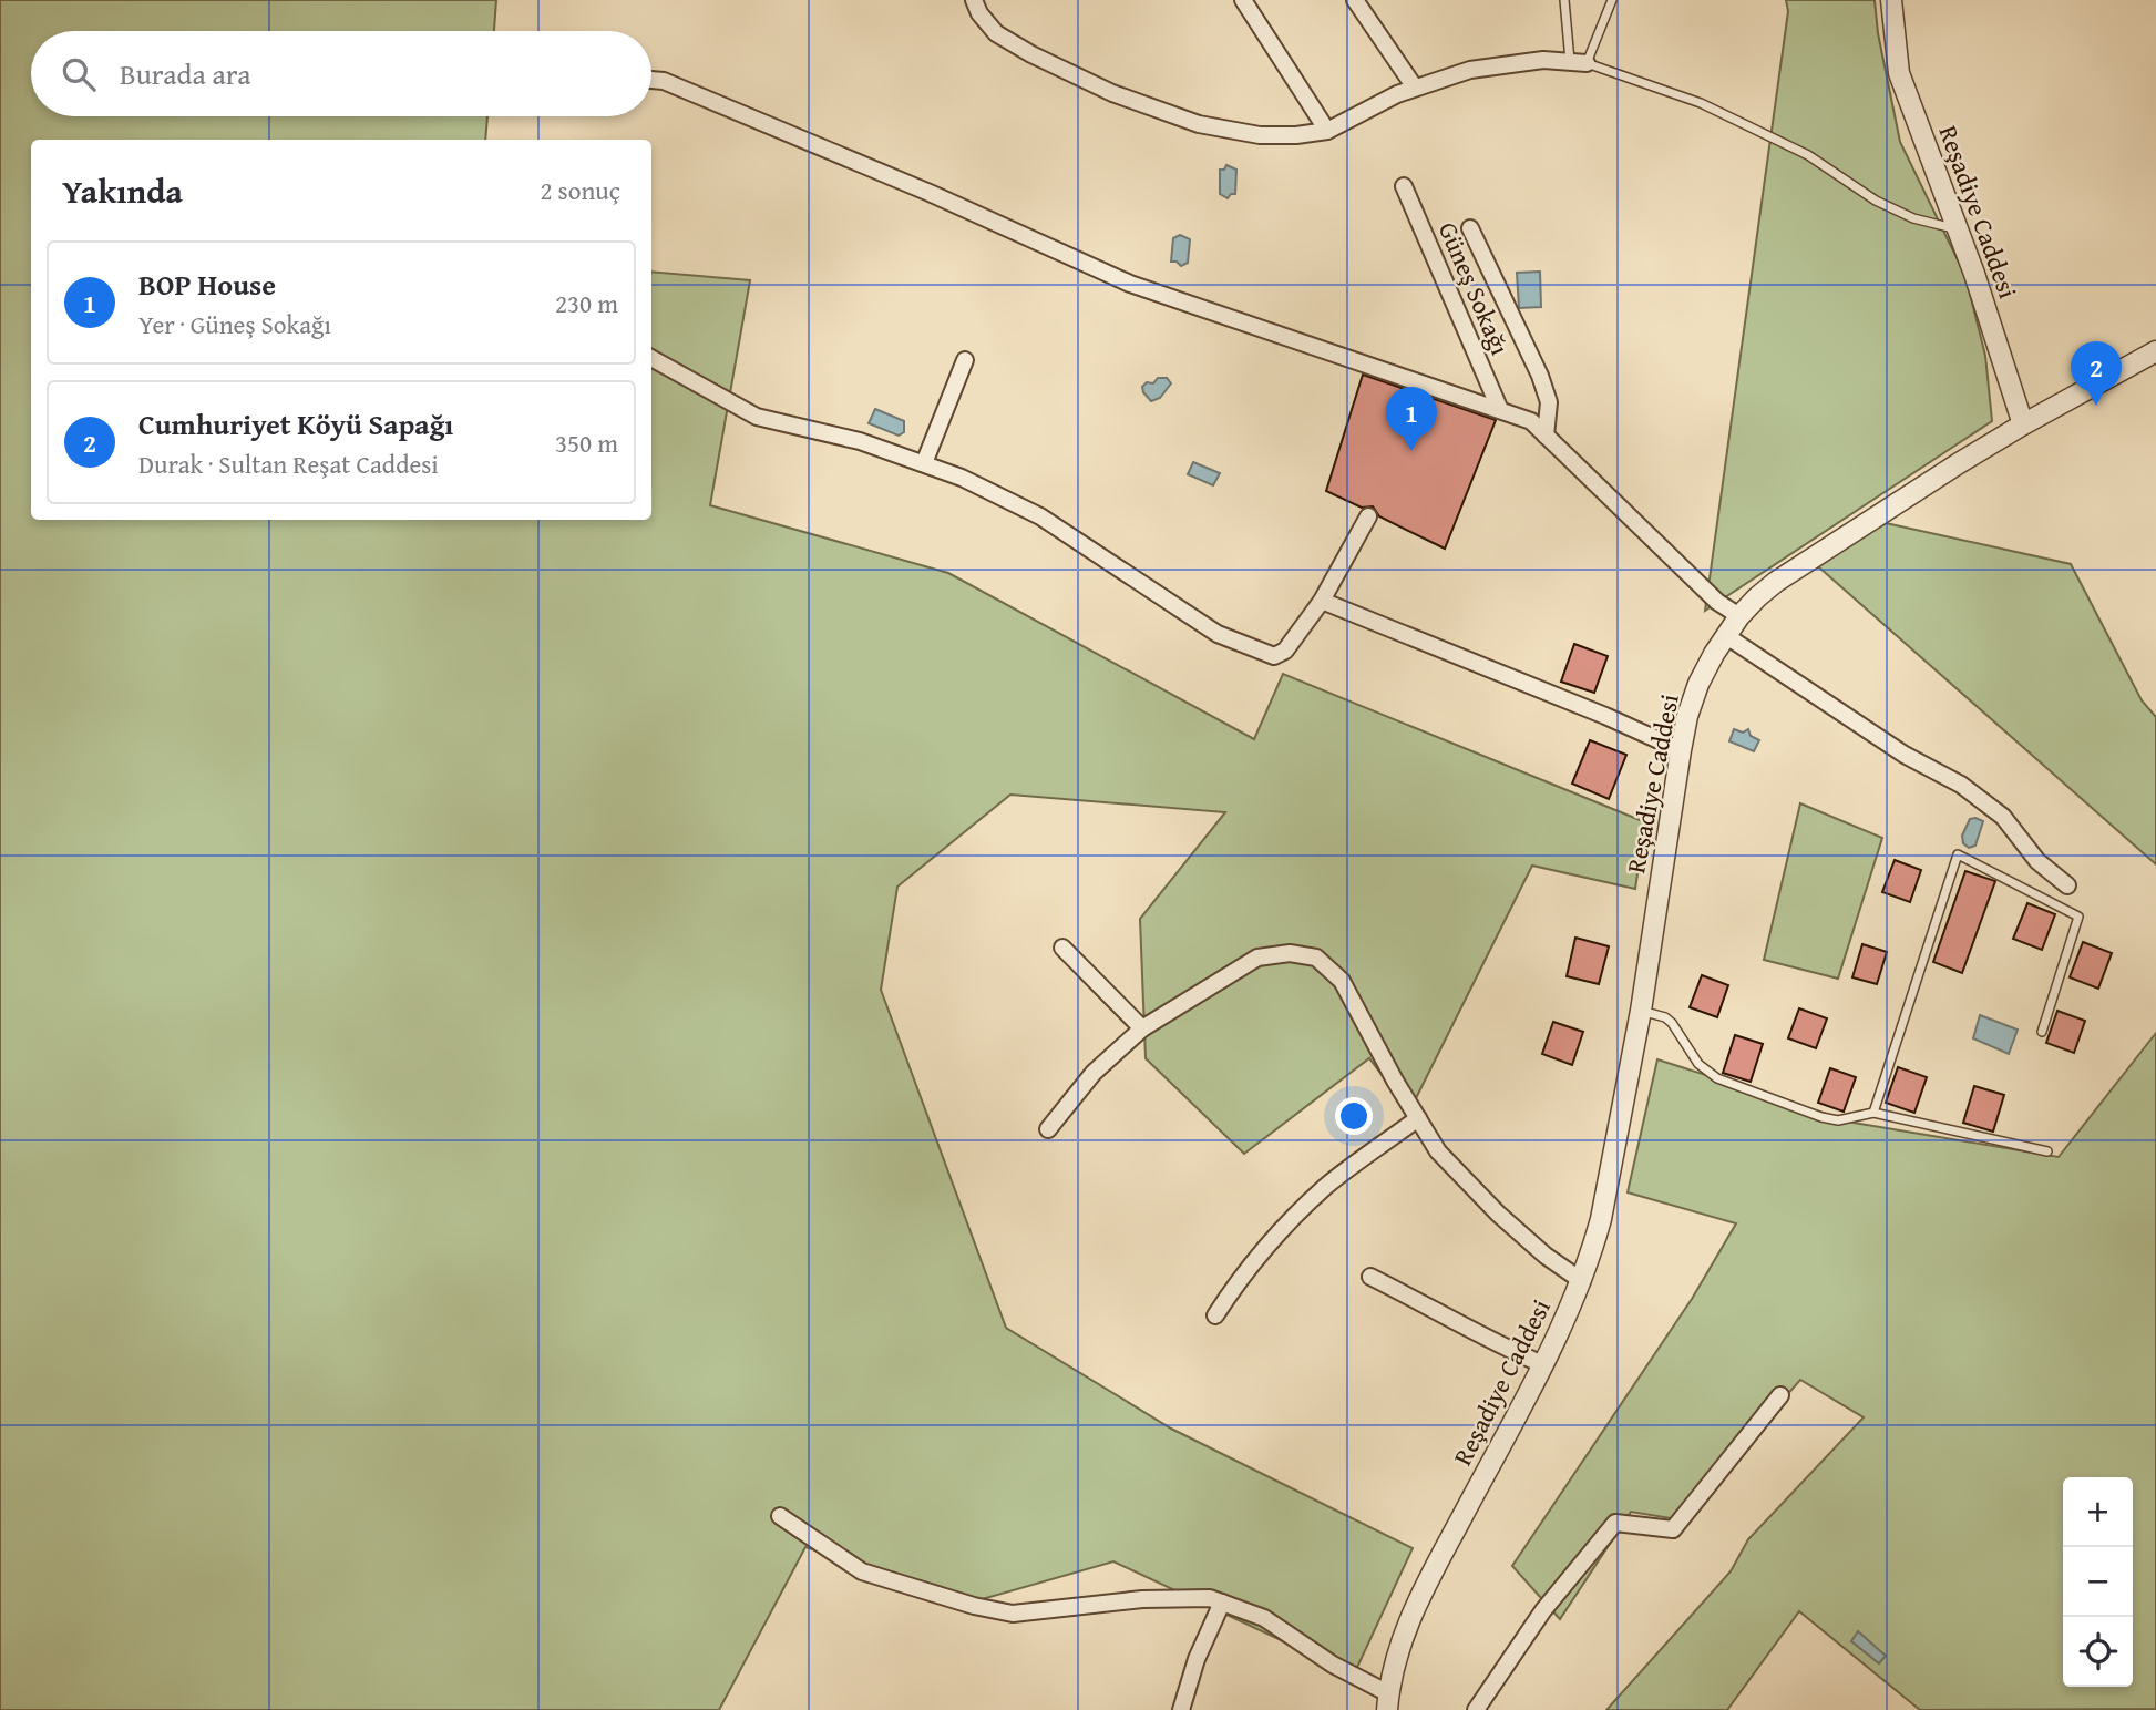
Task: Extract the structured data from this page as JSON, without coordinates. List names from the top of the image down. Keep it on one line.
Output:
{"streets":{"street":["Reşadiye Caddesi","Güneş Sokağı"]},"page":{"search":"Burada ara","heading":["Yakında","2 sonuç"],"list":[{"mark":"1","name":"BOP House","note":"Yer · Güneş Sokağı","value":"230 m"},{"mark":"2","name":"Cumhuriyet Köyü Sapağı","note":"Durak · Sultan Reşat Caddesi","value":"350 m"}],"pins":["2","1"],"map_buttons":["+","−"]}}
